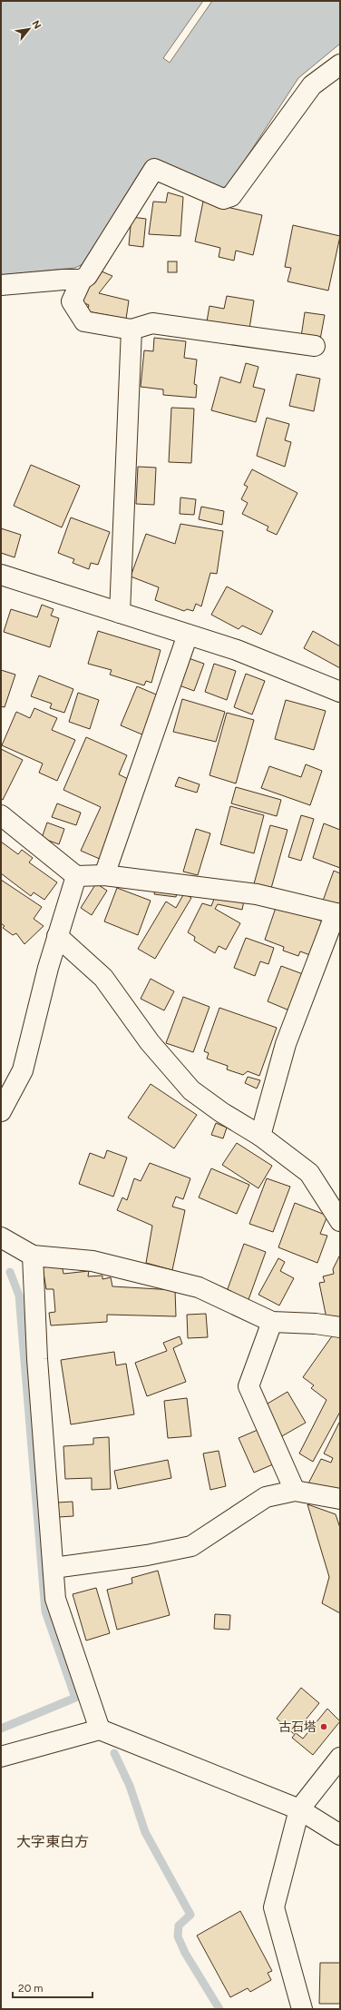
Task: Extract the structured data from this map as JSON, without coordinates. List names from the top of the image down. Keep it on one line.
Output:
{"districts":["大字東白方"],"places":["古石塔"],"scale_bar":"20 m","north":"top right"}
